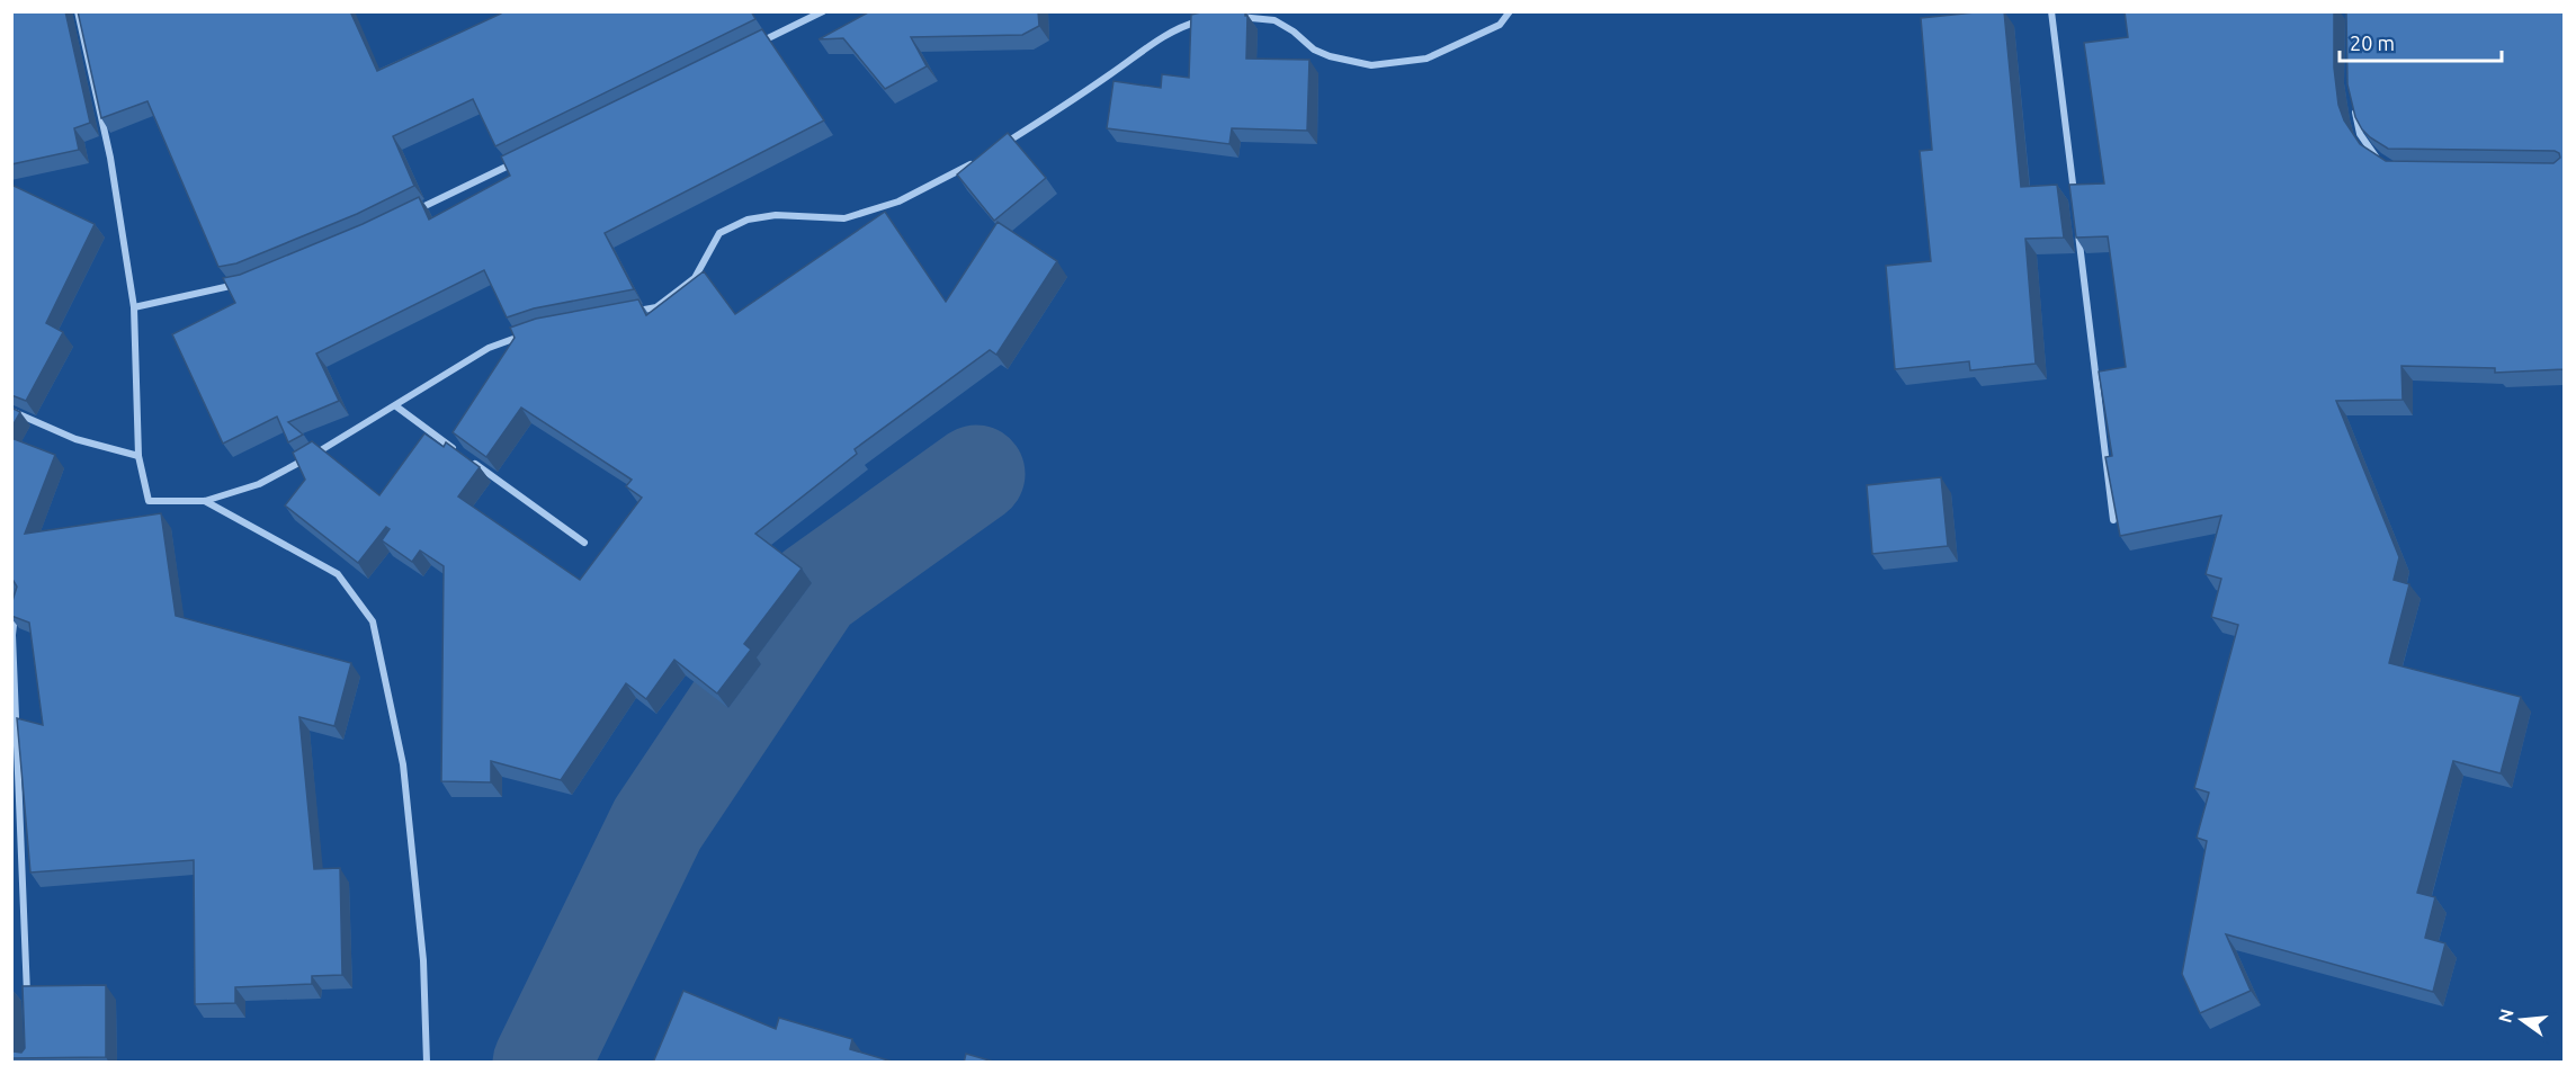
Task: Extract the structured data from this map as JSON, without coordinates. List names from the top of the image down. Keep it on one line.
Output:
{"scale_bar":"20 m","north":"left"}
